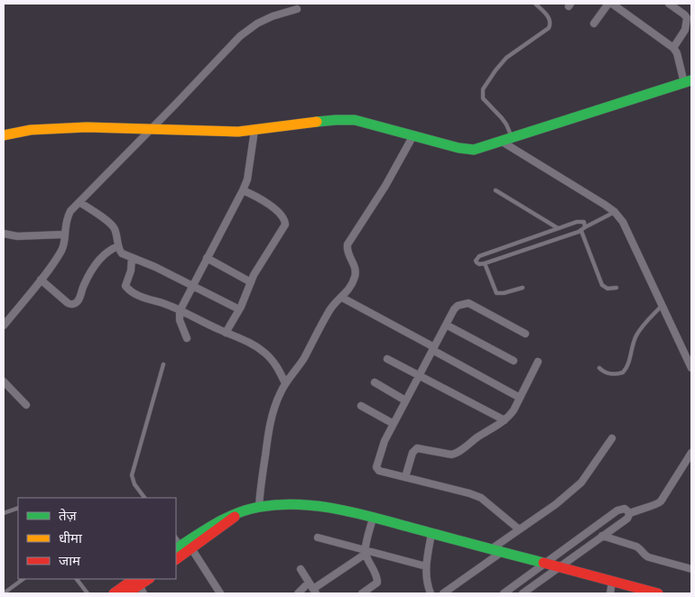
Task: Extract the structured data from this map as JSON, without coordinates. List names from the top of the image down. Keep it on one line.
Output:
{"legend":["तेज़","धीमा","जाम"]}
